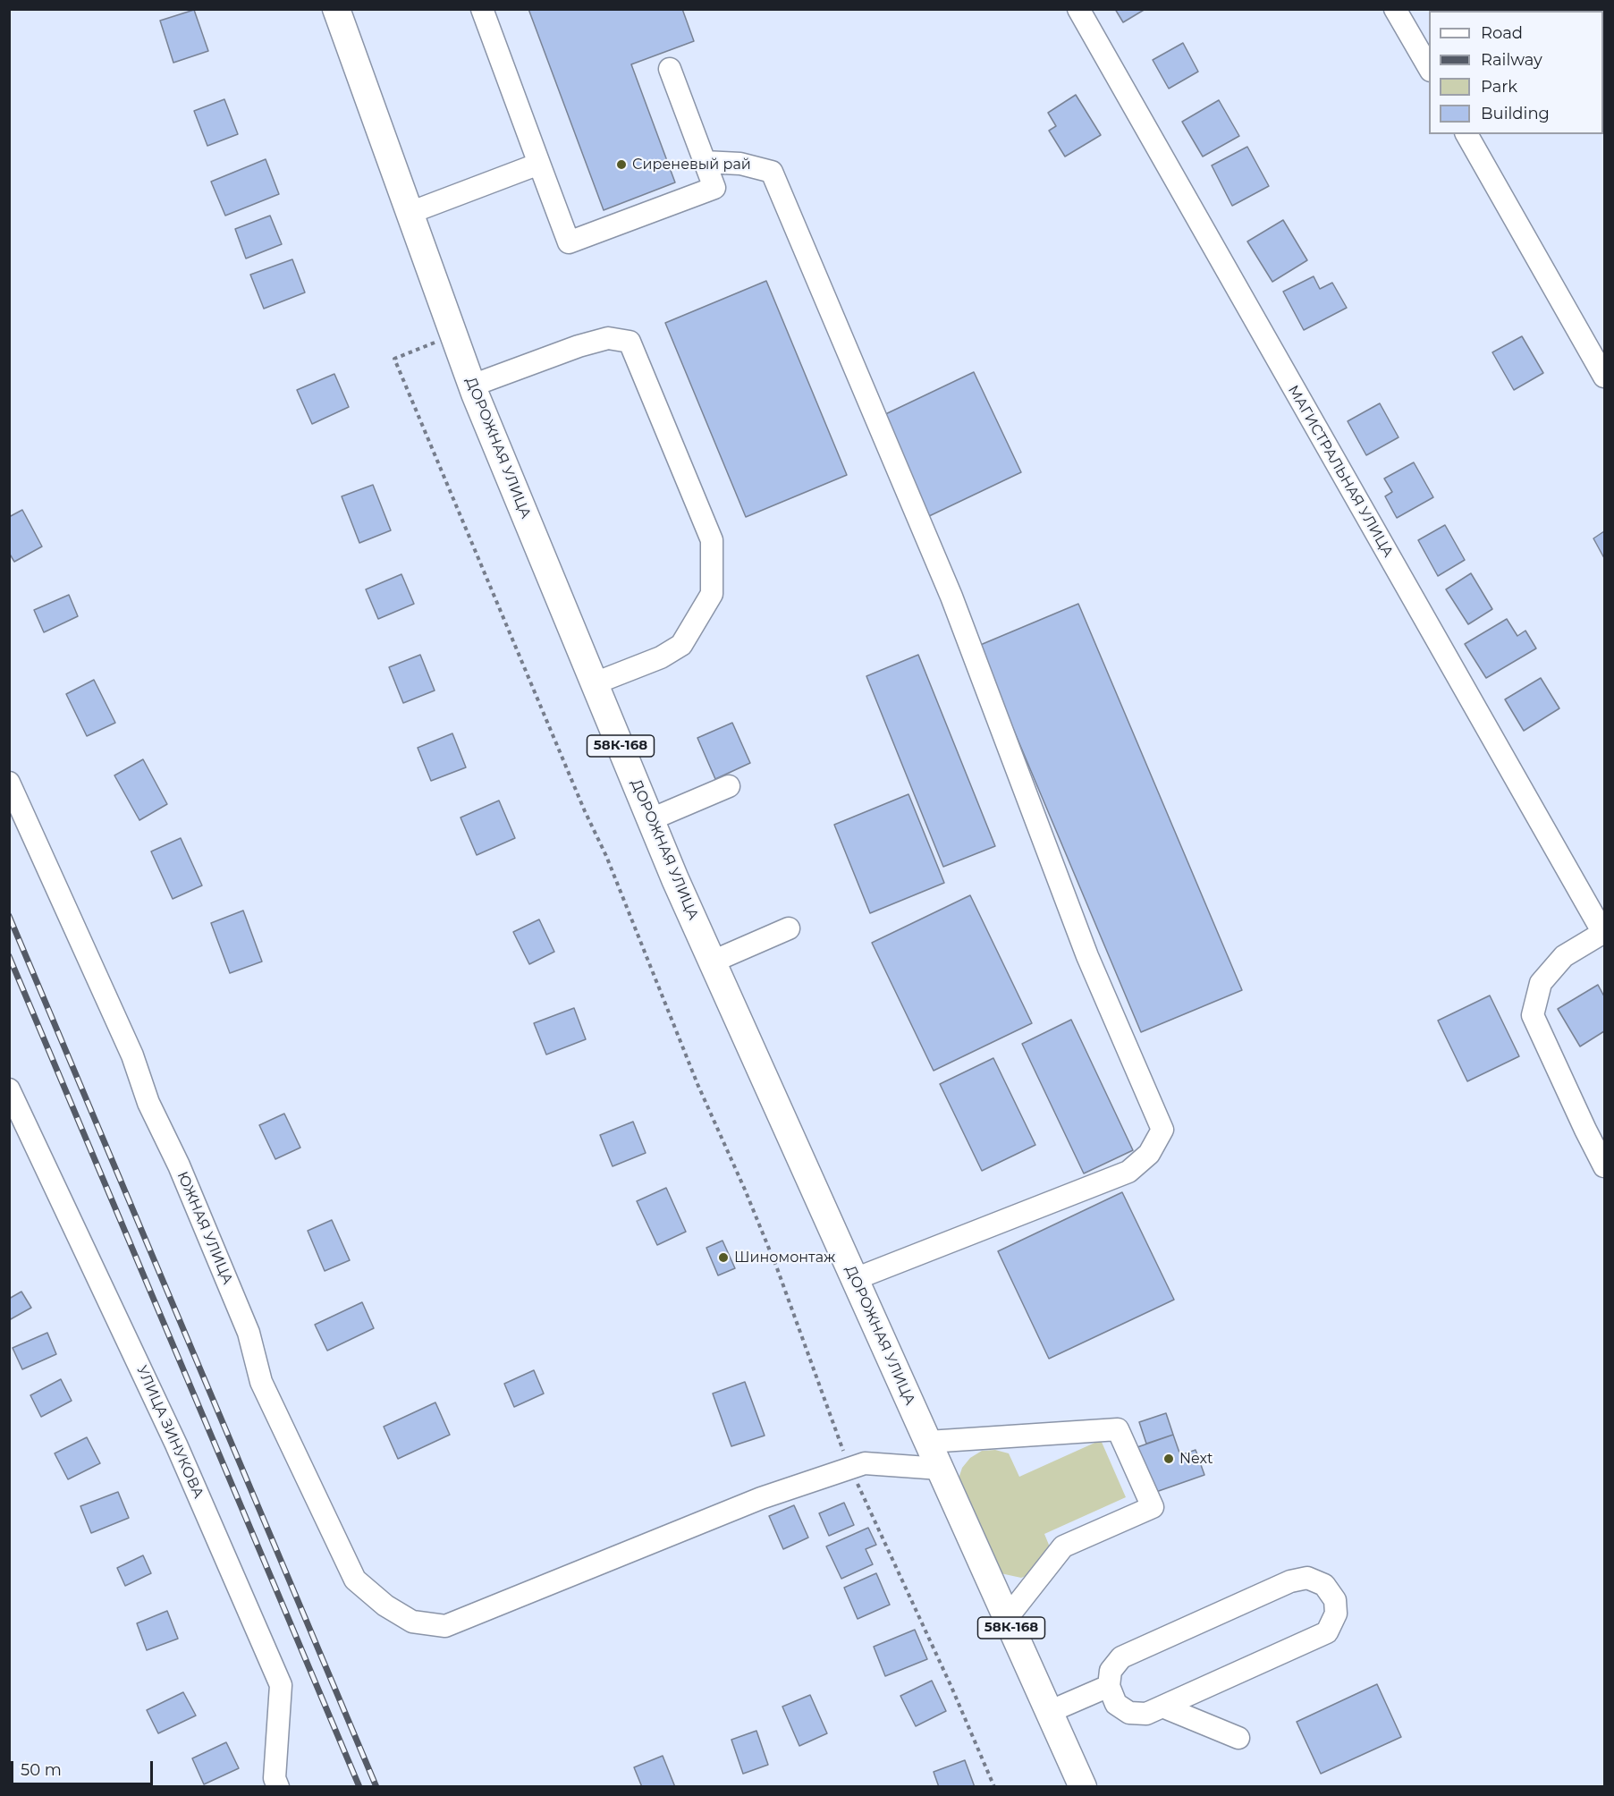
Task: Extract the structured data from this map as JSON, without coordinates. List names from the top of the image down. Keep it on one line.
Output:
{"streets":{"main road":["ДОРОЖНАЯ УЛИЦА","58К-168"],"street":["МАГИСТРАЛЬНАЯ УЛИЦА","ЮЖНАЯ УЛИЦА","УЛИЦА ЗИНУКОВА"]},"crossings":[["ДОРОЖНАЯ УЛИЦА","58К-168"]],"places":["Сиреневый рай","Шиномонтаж","Next"],"legend":["Road","Railway","Park","Building"],"scale_bar":"50 m"}
